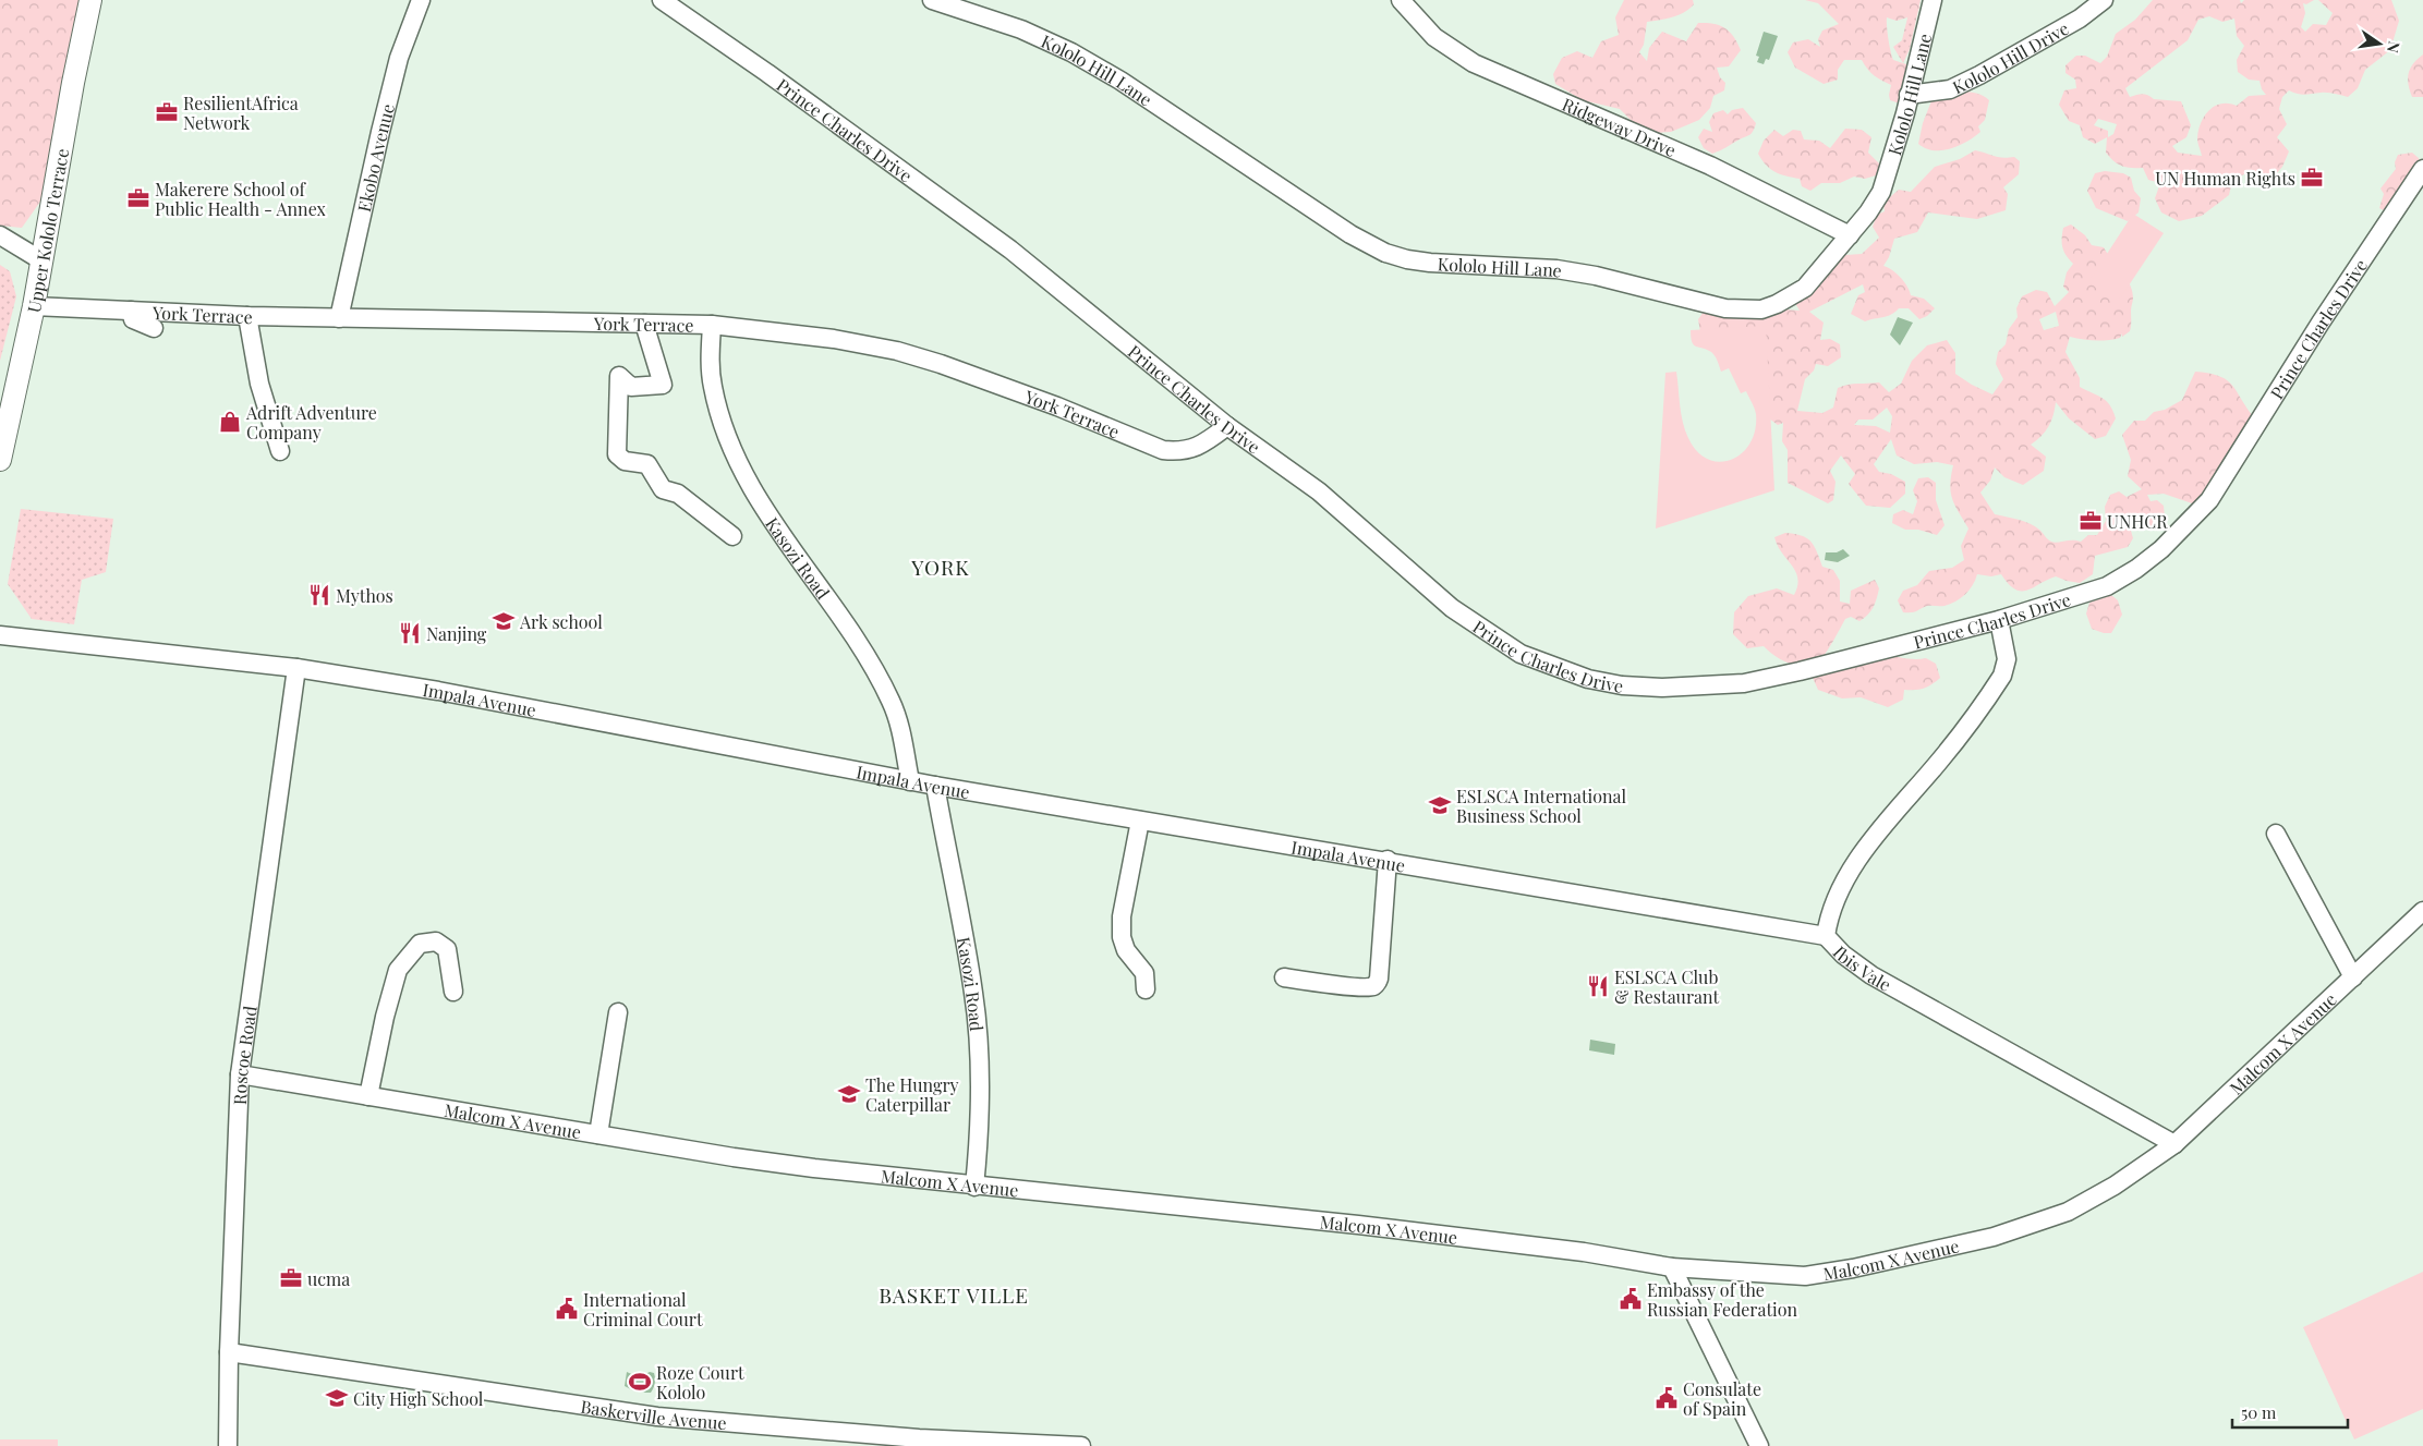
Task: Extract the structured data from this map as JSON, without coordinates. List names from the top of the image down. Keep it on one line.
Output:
{"streets":{"main road":["Upper Kololo Terrace"],"street":["Kololo Hill Drive","Kololo Hill Lane","Ridgeway Drive","Prince Charles Drive","Ekobo Avenue","York Terrace","Kasozi Road","Impala Avenue","Ibis Vale","Malcom X Avenue","Roscoe Road","Baskerville Avenue"]},"crossings":[["Kololo Hill Drive","Kololo Hill Lane"],["Kololo Hill Lane","Ridgeway Drive"],["Prince Charles Drive","York Terrace"],["Prince Charles Drive","Ibis Vale"],["Ekobo Avenue","York Terrace"],["Upper Kololo Terrace","York Terrace"],["York Terrace","Kasozi Road"],["Kasozi Road","Impala Avenue"],["Kasozi Road","Malcom X Avenue"],["Impala Avenue","Ibis Vale"],["Impala Avenue","Roscoe Road"],["Ibis Vale","Malcom X Avenue"],["Malcom X Avenue","Roscoe Road"],["Roscoe Road","Baskerville Avenue"]],"districts":["YORK","BASKET VILLE"],"places":{"office":["ResilientAfrica Network","UN Human Rights","Makerere School of Public Health - Annex","UNHCR","ucma"],"shop":["Adrift Adventure Company"],"restaurant":["Mythos","Nanjing","ESLSCA Club & Restaurant"],"school or university":["Ark school","ESLSCA International Business School","The Hungry Caterpillar","City High School"],"public building":["Embassy of the Russian Federation","International Criminal Court","Consulate of Spain"],"sports":["Roze Court Kololo"]},"scale_bar":"50 m","north":"right"}
